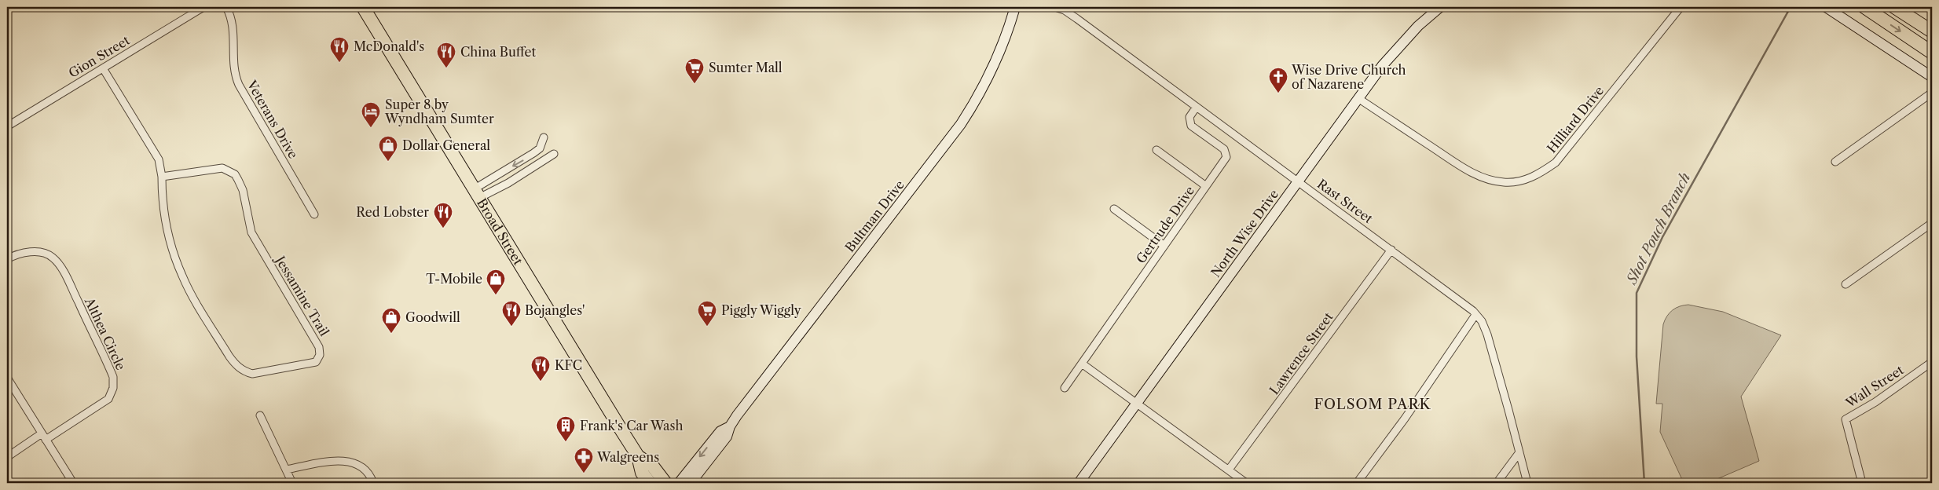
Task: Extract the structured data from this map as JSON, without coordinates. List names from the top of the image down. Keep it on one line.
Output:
{"streets":{"highway":["Broad Street"],"street":["Gion Street","Veterans Drive","Hilliard Drive","Rast Street","Bultman Drive","Gertrude Drive","North Wise Drive","Jessamine Trail","Althea Circle","Lawrence Street","Wall Street"]},"crossings":[["Gion Street","Jessamine Trail"],["Hilliard Drive","North Wise Drive"],["Rast Street","Gertrude Drive"],["Rast Street","North Wise Drive"],["Rast Street","Lawrence Street"]],"districts":["FOLSOM PARK"],"water":["Shot Pouch Branch"],"places":{"restaurant":["McDonald's","China Buffet","Red Lobster","Bojangles'","KFC"],"supermarket":["Sumter Mall","Piggly Wiggly"],"church":["Wise Drive Church of Nazarene"],"hotel":["Super 8 by Wyndham Sumter"],"shop":["Dollar General","T-Mobile","Goodwill"],"building":["Frank's Car Wash"],"pharmacy":["Walgreens"]}}
